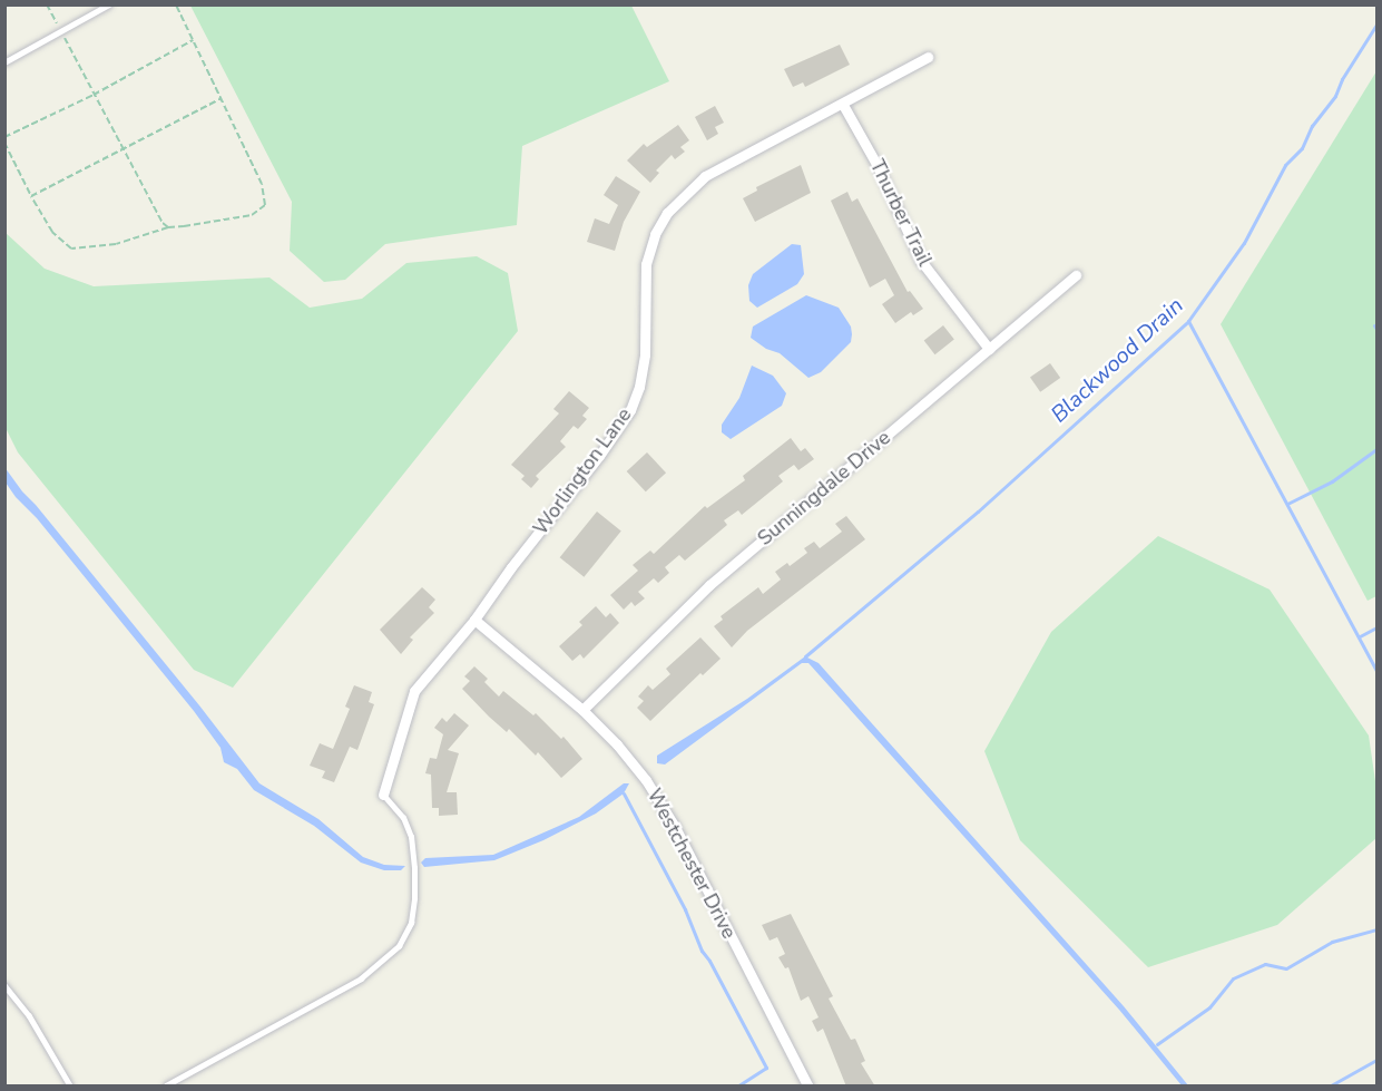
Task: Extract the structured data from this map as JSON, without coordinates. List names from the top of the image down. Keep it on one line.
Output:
{"streets":{"street":["Thurber Trail","Worlington Lane","Sunningdale Drive","Westchester Drive"]},"crossings":[["Thurber Trail","Worlington Lane"],["Thurber Trail","Sunningdale Drive"],["Worlington Lane","Westchester Drive"],["Sunningdale Drive","Westchester Drive"]],"water":["Blackwood Drain"]}
